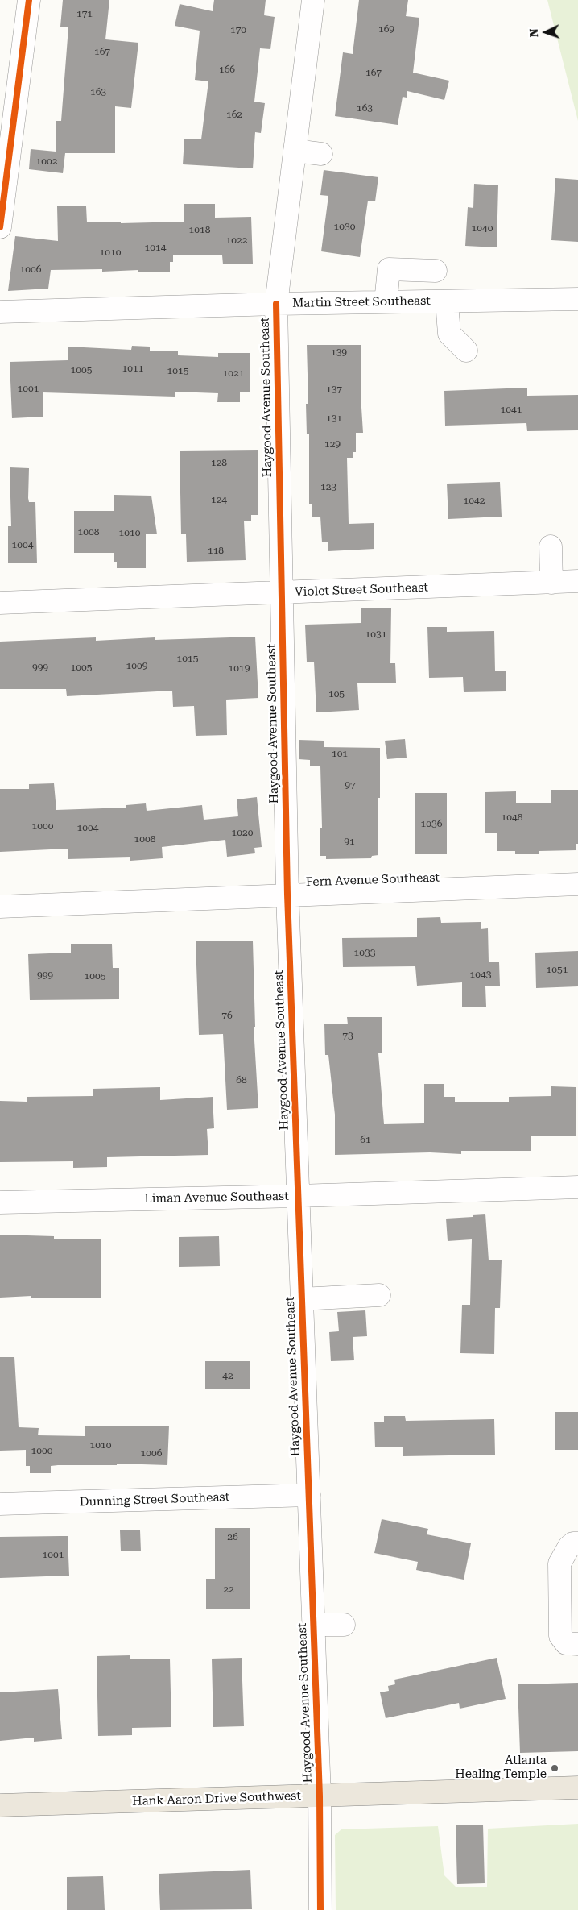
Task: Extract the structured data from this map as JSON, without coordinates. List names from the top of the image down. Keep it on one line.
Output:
{"streets":{"main road":["Hank Aaron Drive Southwest"],"street":["Martin Street Southeast","Haygood Avenue Southeast","Violet Street Southeast","Fern Avenue Southeast","Liman Avenue Southeast","Dunning Street Southeast"]},"crossings":[["Martin Street Southeast","Haygood Avenue Southeast"],["Haygood Avenue Southeast","Violet Street Southeast"],["Haygood Avenue Southeast","Fern Avenue Southeast"],["Haygood Avenue Southeast","Liman Avenue Southeast"],["Haygood Avenue Southeast","Dunning Street Southeast"],["Haygood Avenue Southeast","Hank Aaron Drive Southwest"]],"places":["Atlanta Healing Temple"],"house_numbers":["171","169","170","167","166","167","163","163","162","1002","1030","1040","1018","1022","1014","1010","1006","139","1011","1005","1015","1021","1001","137","1041","131","129","128","123","124","1042","1008","1010","1004","118","1031","1015","1009","999","1005","1019","105","101","97","1048","1036","1000","1004","1020","1008","91","1033","1051","1043","999","1005","76","73","68","61","42","1010","1000","1006","26","1001","22"],"north":"left"}
